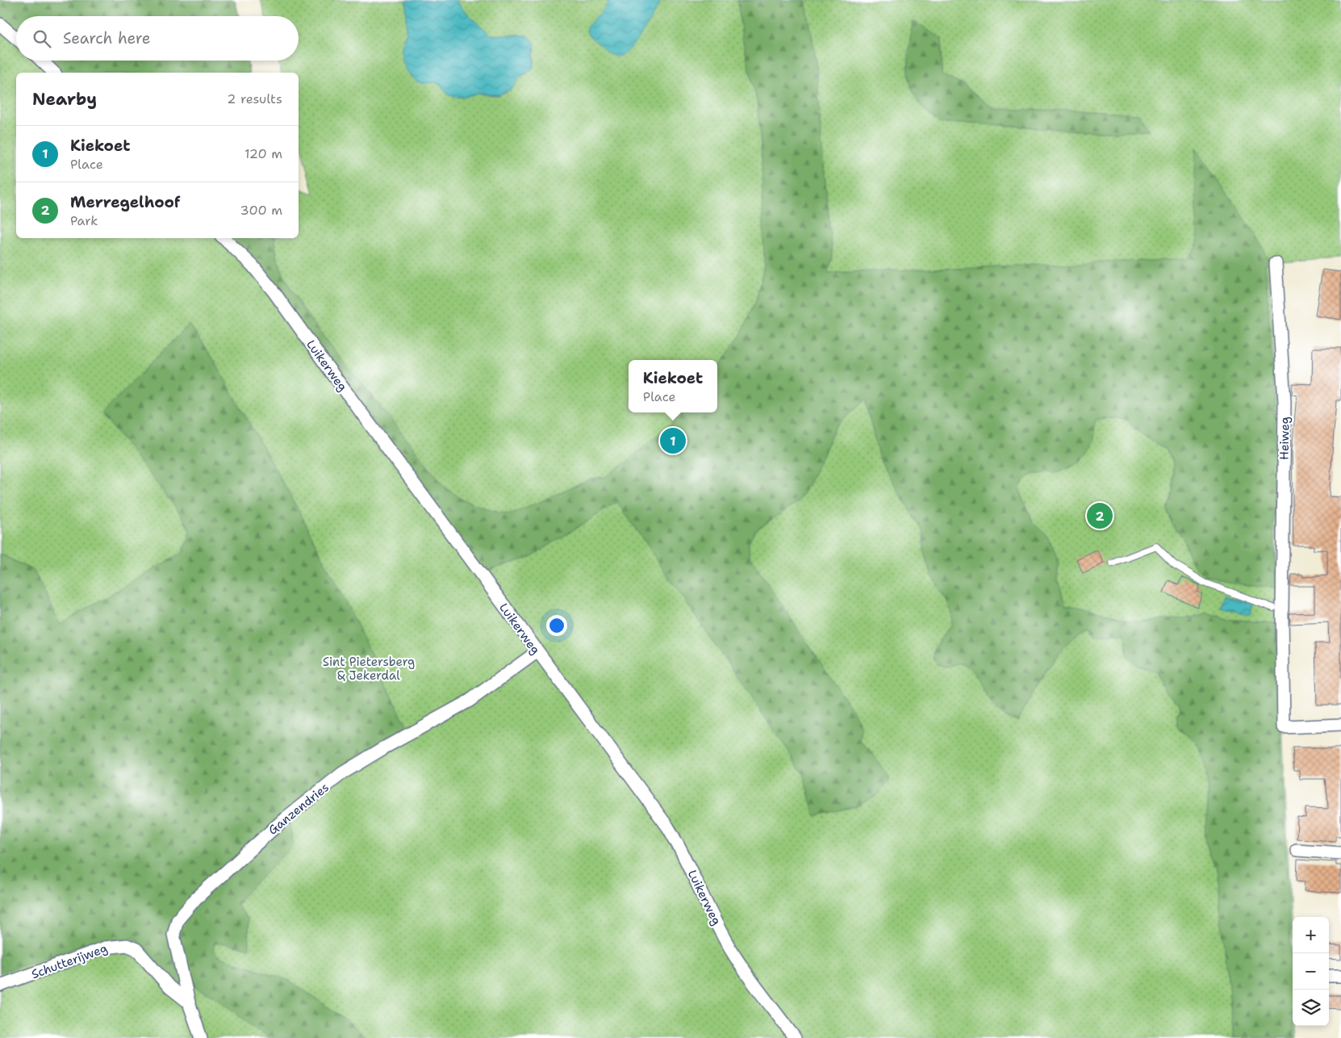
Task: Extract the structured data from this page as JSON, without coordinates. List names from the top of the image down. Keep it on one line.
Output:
{"streets":{"street":["Luikerweg","Heiweg","Ganzendries","Schutterijweg"]},"crossings":[["Luikerweg","Ganzendries"],["Ganzendries","Schutterijweg"]],"parks":["Sint Pietersberg & Jekerdal"],"page":{"search":"Search here","heading":["Nearby","2 results"],"list":[{"mark":"1","name":"Kiekoet","note":"Place","value":"120 m"},{"mark":"2","name":"Merregelhoof","note":"Park","value":"300 m"}],"popup":["Kiekoet","Place"],"pins":["1","2"],"map_buttons":["+","−"]}}
